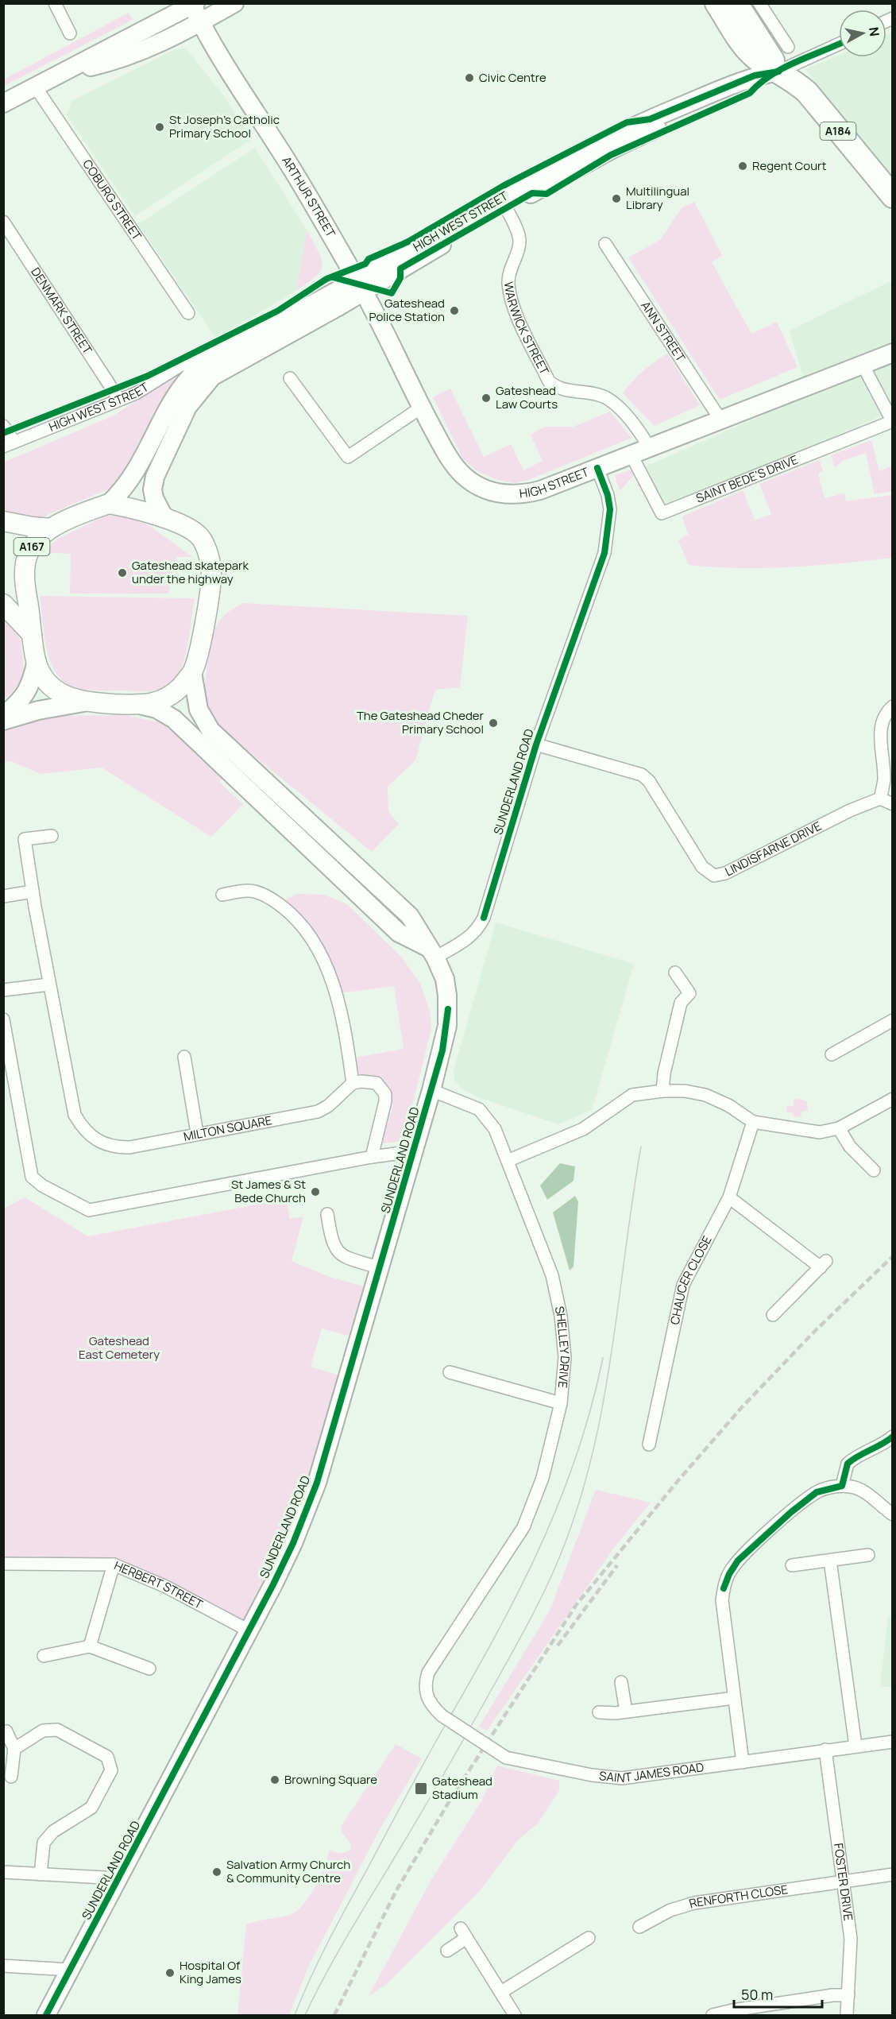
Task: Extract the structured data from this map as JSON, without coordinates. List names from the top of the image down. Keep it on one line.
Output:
{"streets":{"highway":["A184"],"main road":["ARTHUR STREET","HIGH WEST STREET","HIGH STREET","A167","SUNDERLAND ROAD"],"street":["COBURG STREET","DENMARK STREET","WARWICK STREET","ANN STREET","SAINT BEDE'S DRIVE","LINDISFARNE DRIVE","MILTON SQUARE","CHAUCER CLOSE","SHELLEY DRIVE","HERBERT STREET","SAINT JAMES ROAD","FOSTER DRIVE","RENFORTH CLOSE"]},"crossings":[["A184","HIGH WEST STREET"],["ARTHUR STREET","HIGH WEST STREET"],["ARTHUR STREET","HIGH STREET"],["HIGH WEST STREET","DENMARK STREET"],["HIGH WEST STREET","WARWICK STREET"],["HIGH WEST STREET","HIGH STREET"],["HIGH WEST STREET","A167"],["WARWICK STREET","HIGH STREET"],["ANN STREET","HIGH STREET"],["SAINT BEDE'S DRIVE","HIGH STREET"],["HIGH STREET","SUNDERLAND ROAD"],["SUNDERLAND ROAD","LINDISFARNE DRIVE"],["SUNDERLAND ROAD","SHELLEY DRIVE"],["SUNDERLAND ROAD","HERBERT STREET"],["SHELLEY DRIVE","SAINT JAMES ROAD"],["SAINT JAMES ROAD","FOSTER DRIVE"],["FOSTER DRIVE","RENFORTH CLOSE"]],"parks":["Gateshead East Cemetery"],"places":{"other":["Civic Centre","St Joseph's Catholic Primary School","Regent Court","Multilingual Library","Gateshead Police Station","Gateshead Law Courts","Gateshead skatepark under the highway","The Gateshead Cheder Primary School","St James & St Bede Church","Browning Square","Salvation Army Church & Community Centre","Hospital Of King James"],"transit":["Gateshead Stadium"]},"scale_bar":"50 m","north":"right"}
